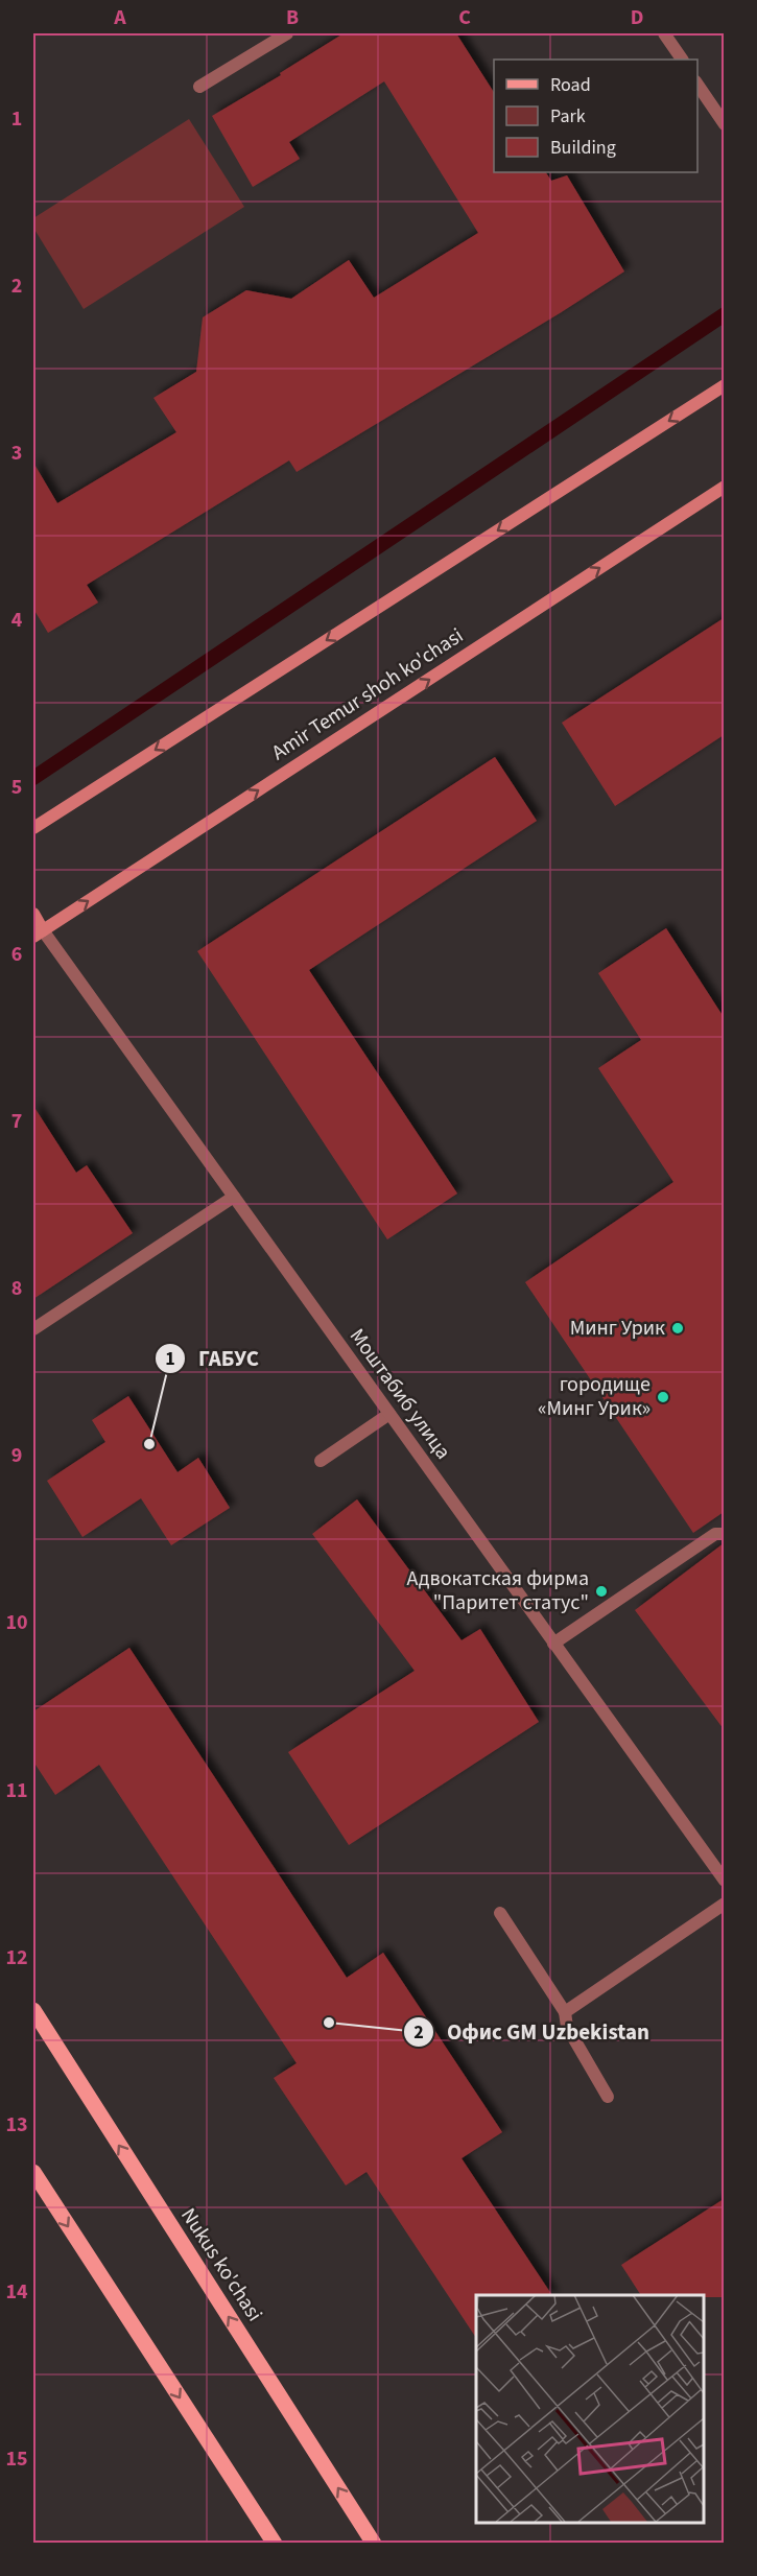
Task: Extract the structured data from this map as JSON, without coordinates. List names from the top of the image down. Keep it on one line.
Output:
{"streets":{"main road":["Amir Temur shoh ko'chasi","Nukus ko'chasi"],"street":["Моштабиб улица"]},"crossings":[["Amir Temur shoh ko'chasi","Моштабиб улица"]],"places":["Минг Урик","городище «Минг Урик»","ГАБУС","Адвокатская фирма \"Паритет статус\"","Офис GM Uzbekistan"],"legend":["Road","Park","Building"],"grid":{"columns":["A","B","C","D"],"rows":["1","2","3","4","5","6","7","8","9","10","11","12","13","14","15"]}}
